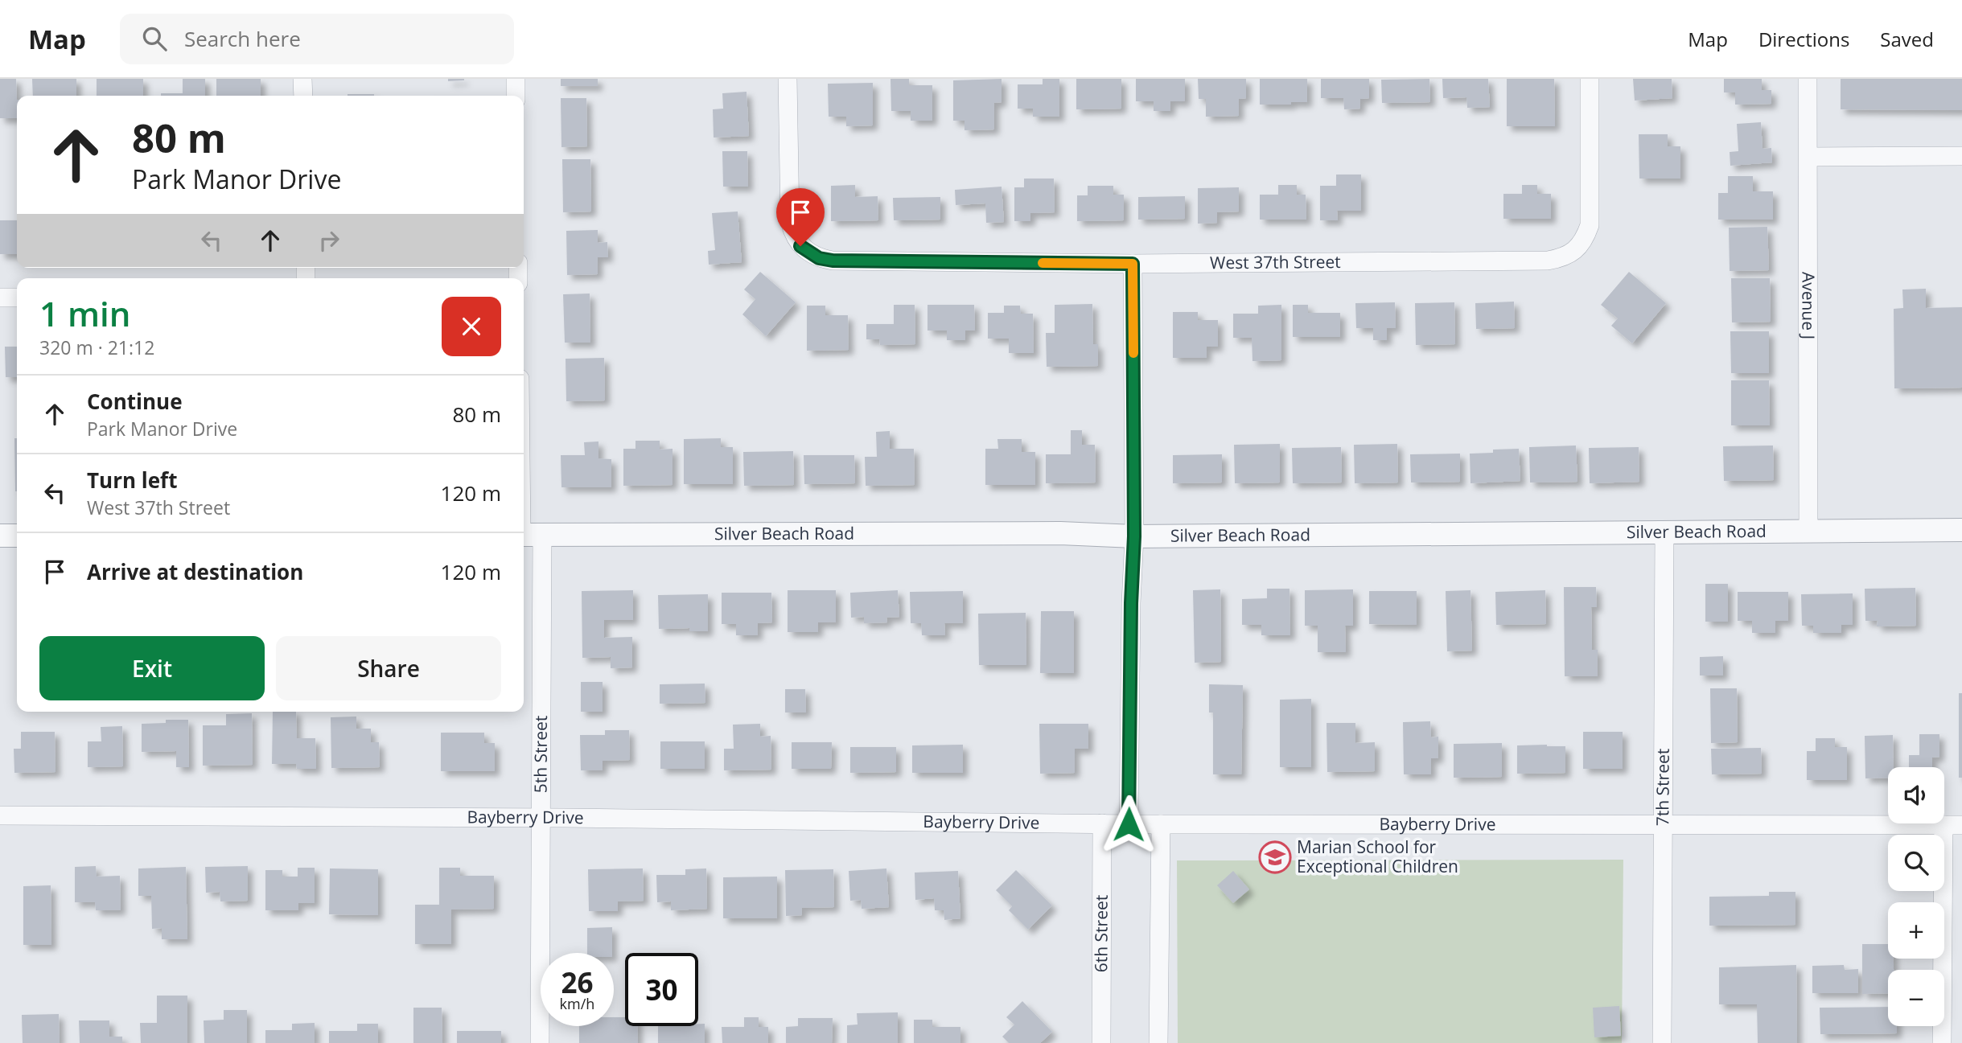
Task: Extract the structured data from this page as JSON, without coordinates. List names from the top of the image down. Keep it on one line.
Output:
{"streets":{"street":["West 37th Street","Avenue J","Silver Beach Road","5th Street","7th Street","Bayberry Drive","6th Street"]},"crossings":[["Avenue J","Silver Beach Road"],["Silver Beach Road","5th Street"],["Silver Beach Road","7th Street"],["5th Street","Bayberry Drive"],["7th Street","Bayberry Drive"],["Bayberry Drive","6th Street"]],"places":{"school or university":["Marian School for Exceptional Children"]},"page":{"header":"Map","search":"Search here","nav":["Map","Directions","Saved"],"turn":["80 m","Park Manor Drive"],"heading":["1 min","320 m · 21:12"],"list":[{"name":"Continue","note":"Park Manor Drive","value":"80 m"},{"name":"Turn left","note":"West 37th Street","value":"120 m"},{"name":"Arrive at destination","value":"120 m"}],"buttons":["Exit","Share"],"map_buttons":["+","−"],"speed":"26 km/h","limit":"30"}}
